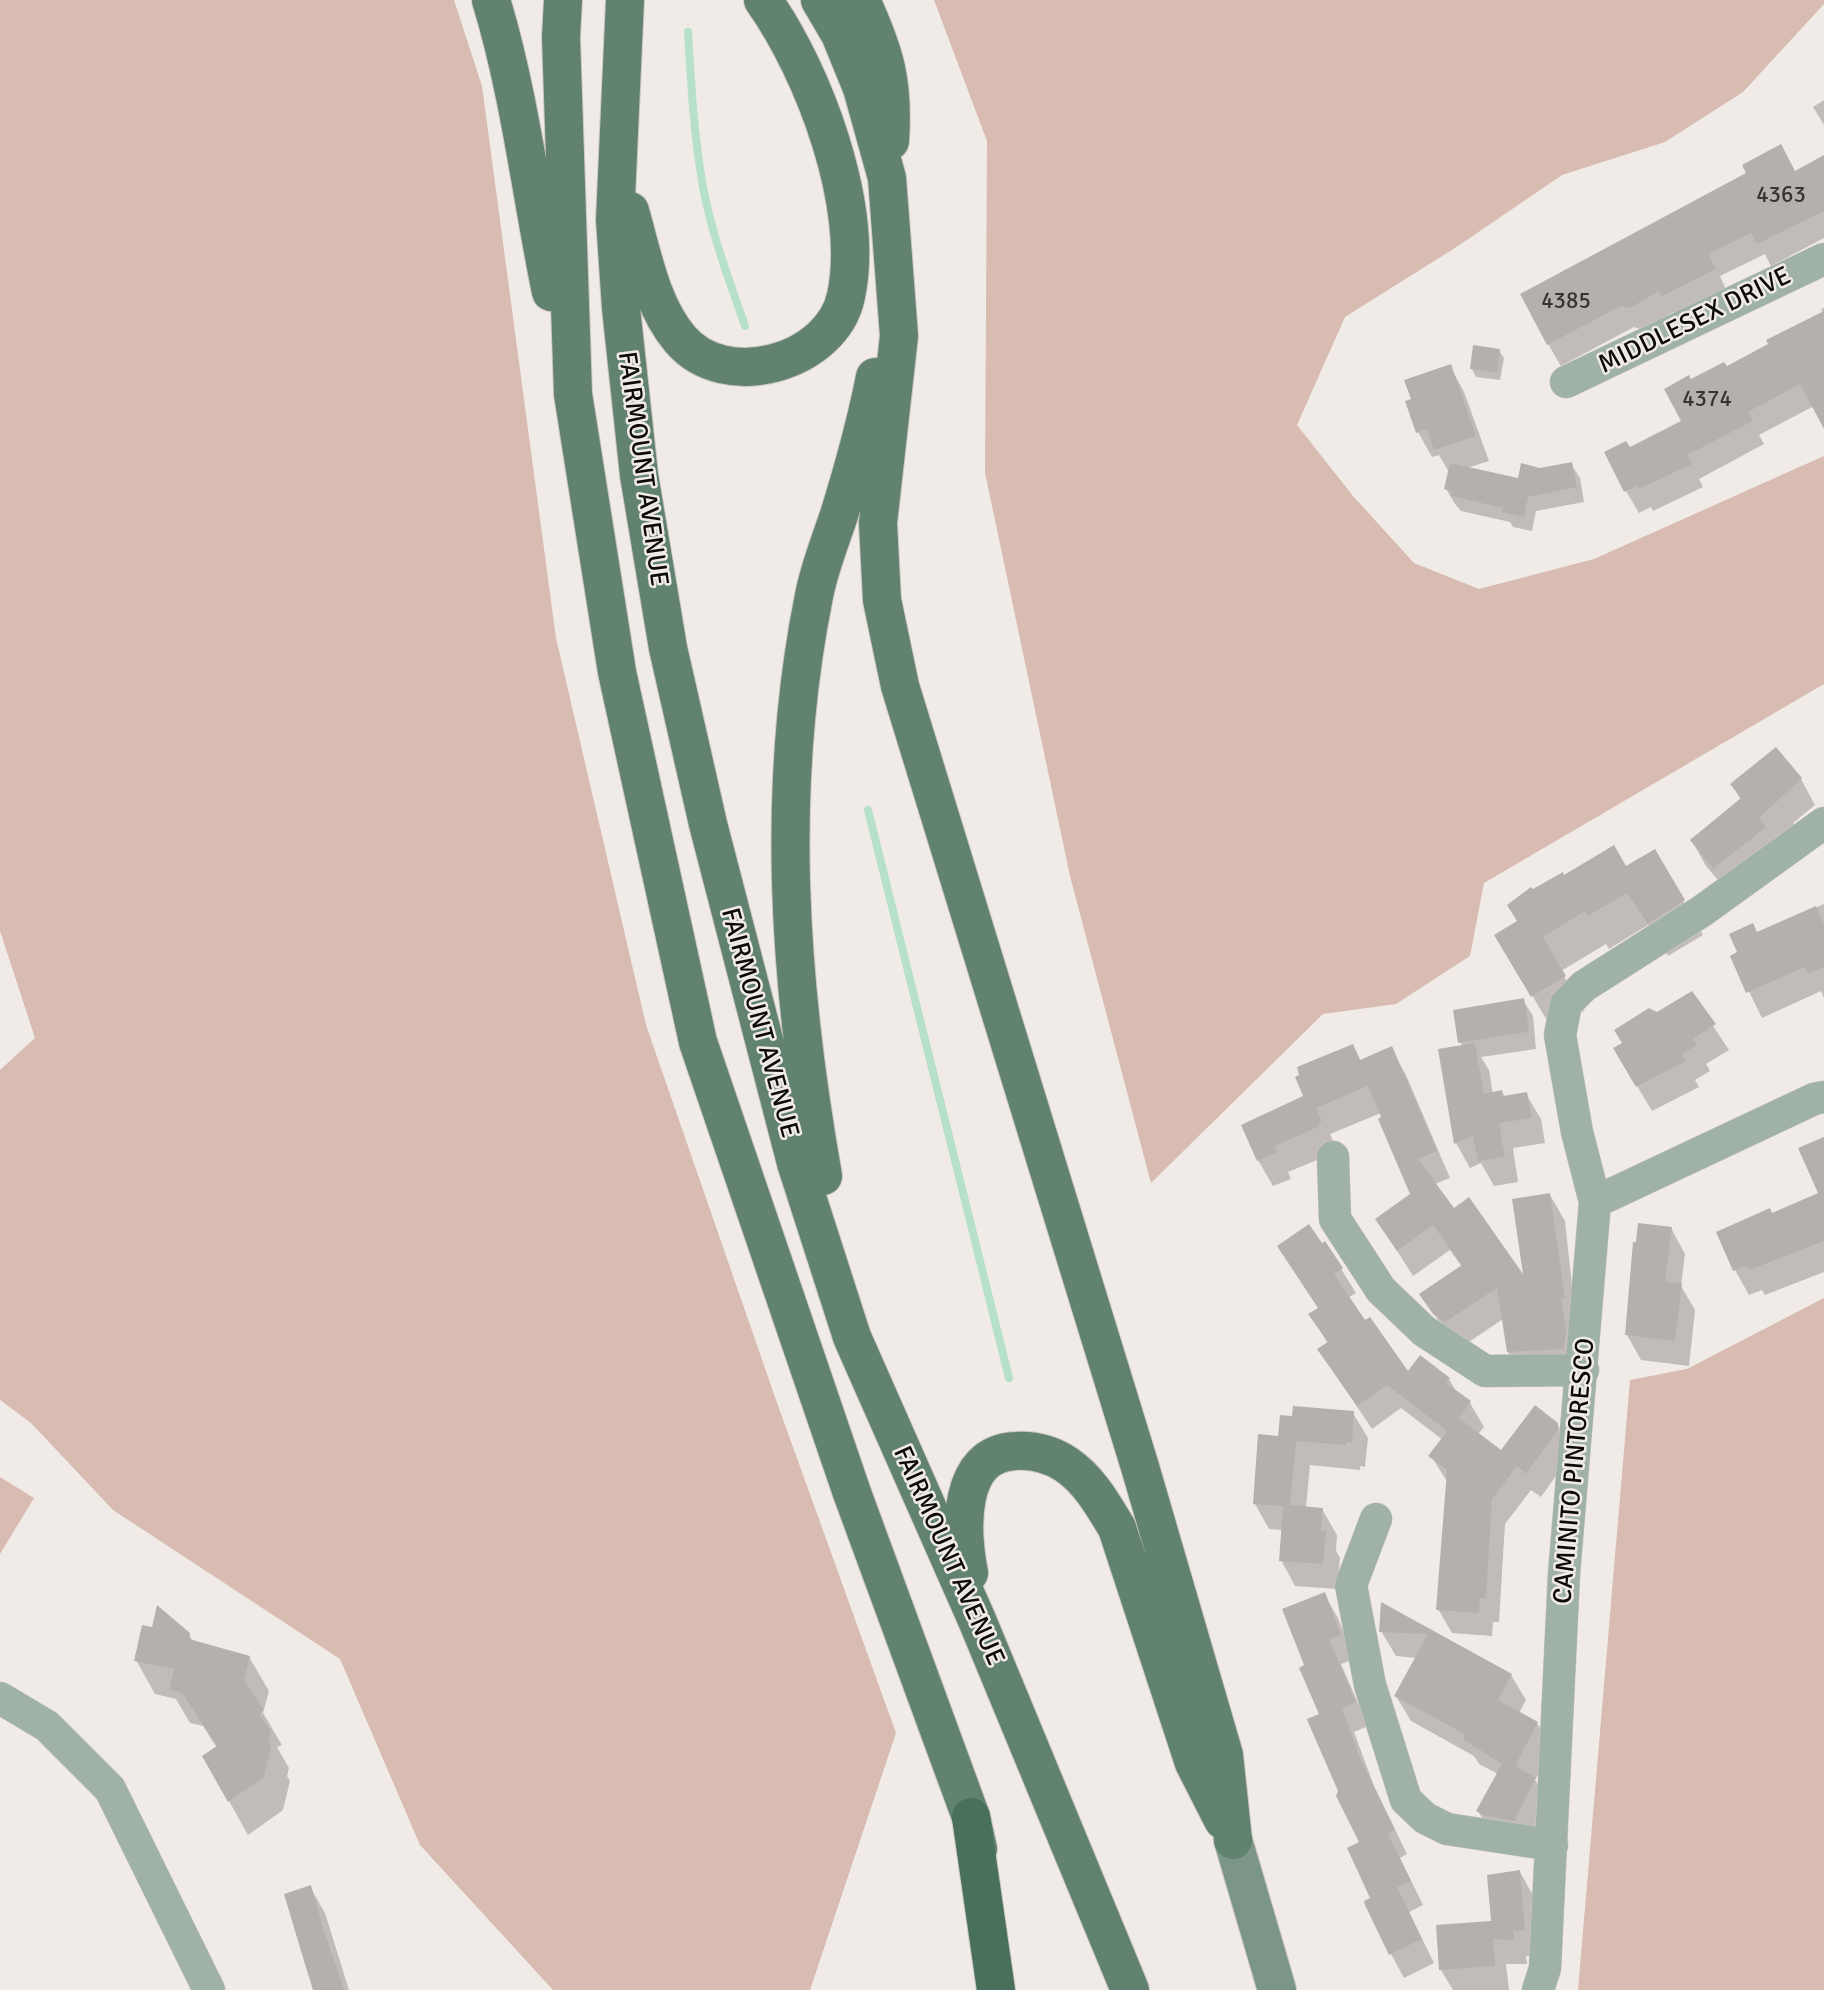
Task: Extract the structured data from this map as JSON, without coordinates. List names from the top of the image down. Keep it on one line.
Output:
{"streets":{"main road":["FAIRMOUNT AVENUE"],"street":["MIDDLESEX DRIVE","CAMINITO PINTORESCO"]},"house_numbers":["4363","4385","4374"]}
